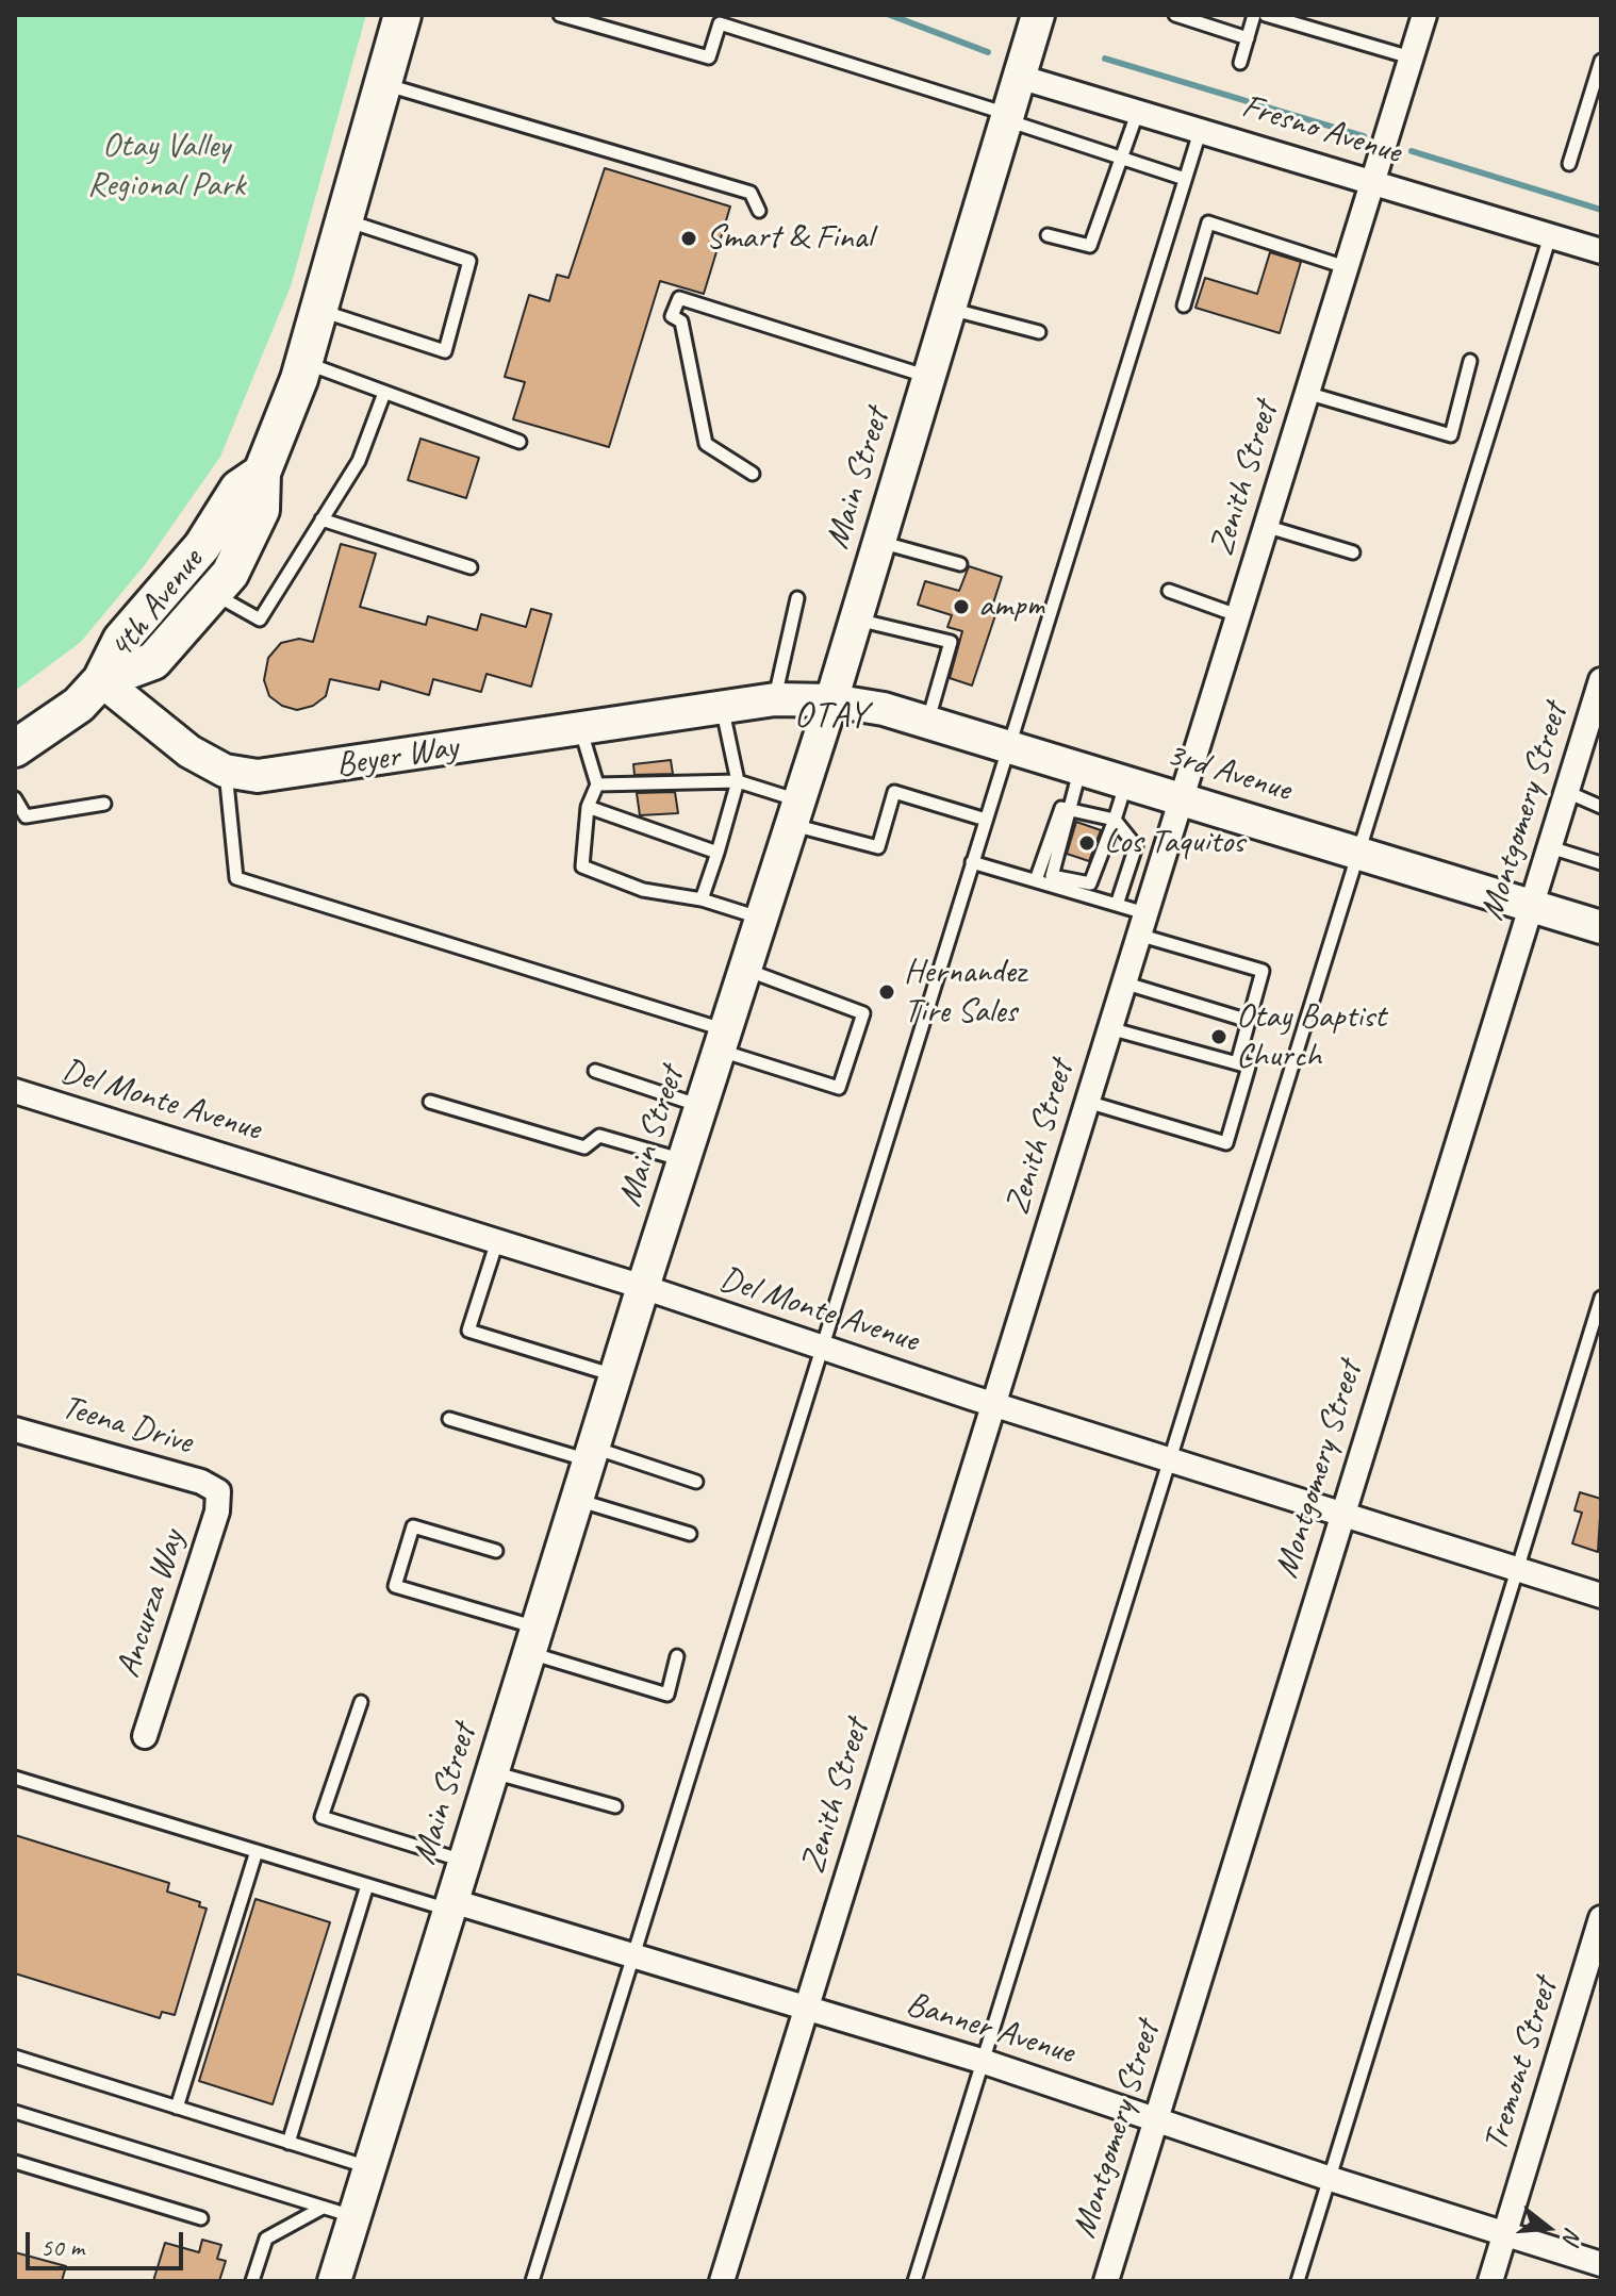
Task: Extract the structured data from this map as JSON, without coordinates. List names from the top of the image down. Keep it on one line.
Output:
{"streets":{"main road":["Main Street","4th Avenue","Beyer Way","3rd Avenue"],"street":["Fresno Avenue","Zenith Street","Montgomery Street","Del Monte Avenue","Teena Drive","Ancurza Way","Banner Avenue","Tremont Street"]},"crossings":[["Fresno Avenue","Main Street"],["Fresno Avenue","Zenith Street"],["Main Street","Beyer Way"],["Main Street","3rd Avenue"],["Main Street","Del Monte Avenue"],["Main Street","Banner Avenue"],["Zenith Street","3rd Avenue"],["Zenith Street","Del Monte Avenue"],["Zenith Street","Banner Avenue"],["4th Avenue","Beyer Way"],["Beyer Way","3rd Avenue"],["3rd Avenue","Montgomery Street"],["Montgomery Street","Del Monte Avenue"],["Montgomery Street","Banner Avenue"],["Teena Drive","Ancurza Way"],["Banner Avenue","Tremont Street"]],"districts":["OTAY"],"parks":["Otay Valley Regional Park"],"places":["Smart & Final","ampm","Los Taquitos","Hernandez Tire Sales","Otay Baptist Church"],"scale_bar":"50 m","north":"right"}
